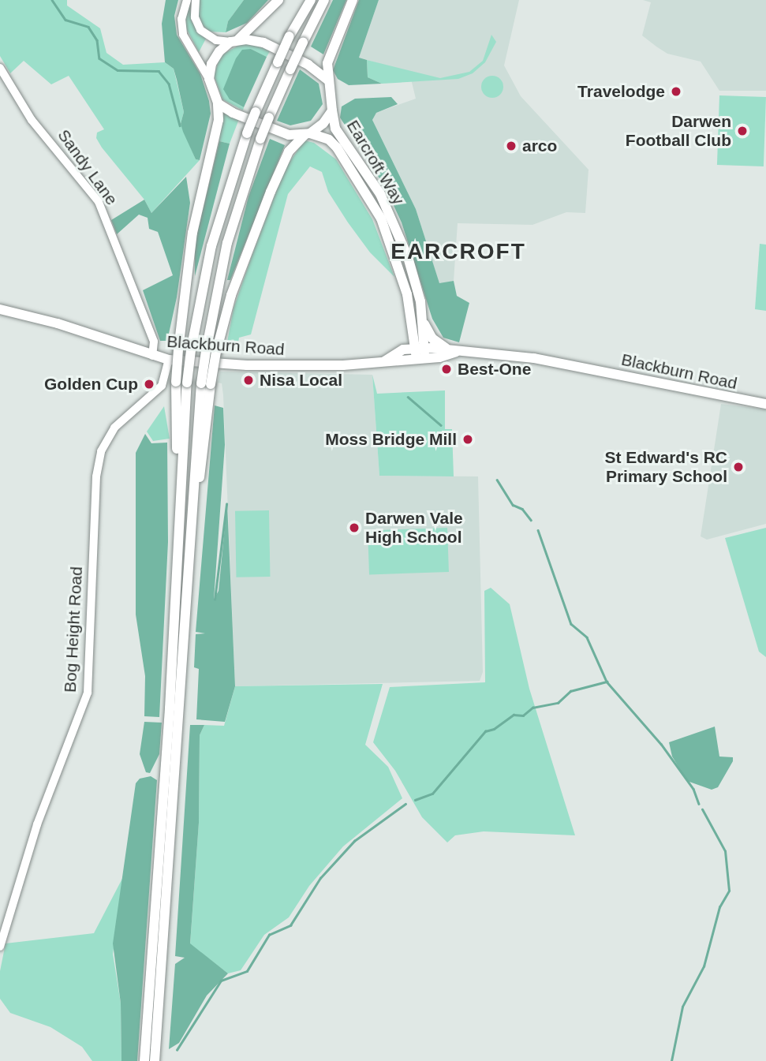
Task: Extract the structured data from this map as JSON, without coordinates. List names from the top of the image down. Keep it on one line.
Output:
{"streets":{"highway":["Earcroft Way","Blackburn Road"],"street":["Sandy Lane","Bog Height Road"]},"crossings":[["Earcroft Way","Blackburn Road"],["Sandy Lane","Blackburn Road"],["Blackburn Road","Bog Height Road"]],"districts":["EARCROFT"],"places":["Travelodge","Darwen Football Club","arco","Best-One","Nisa Local","Golden Cup","Moss Bridge Mill","St Edward's RC Primary School","Darwen Vale High School"]}
